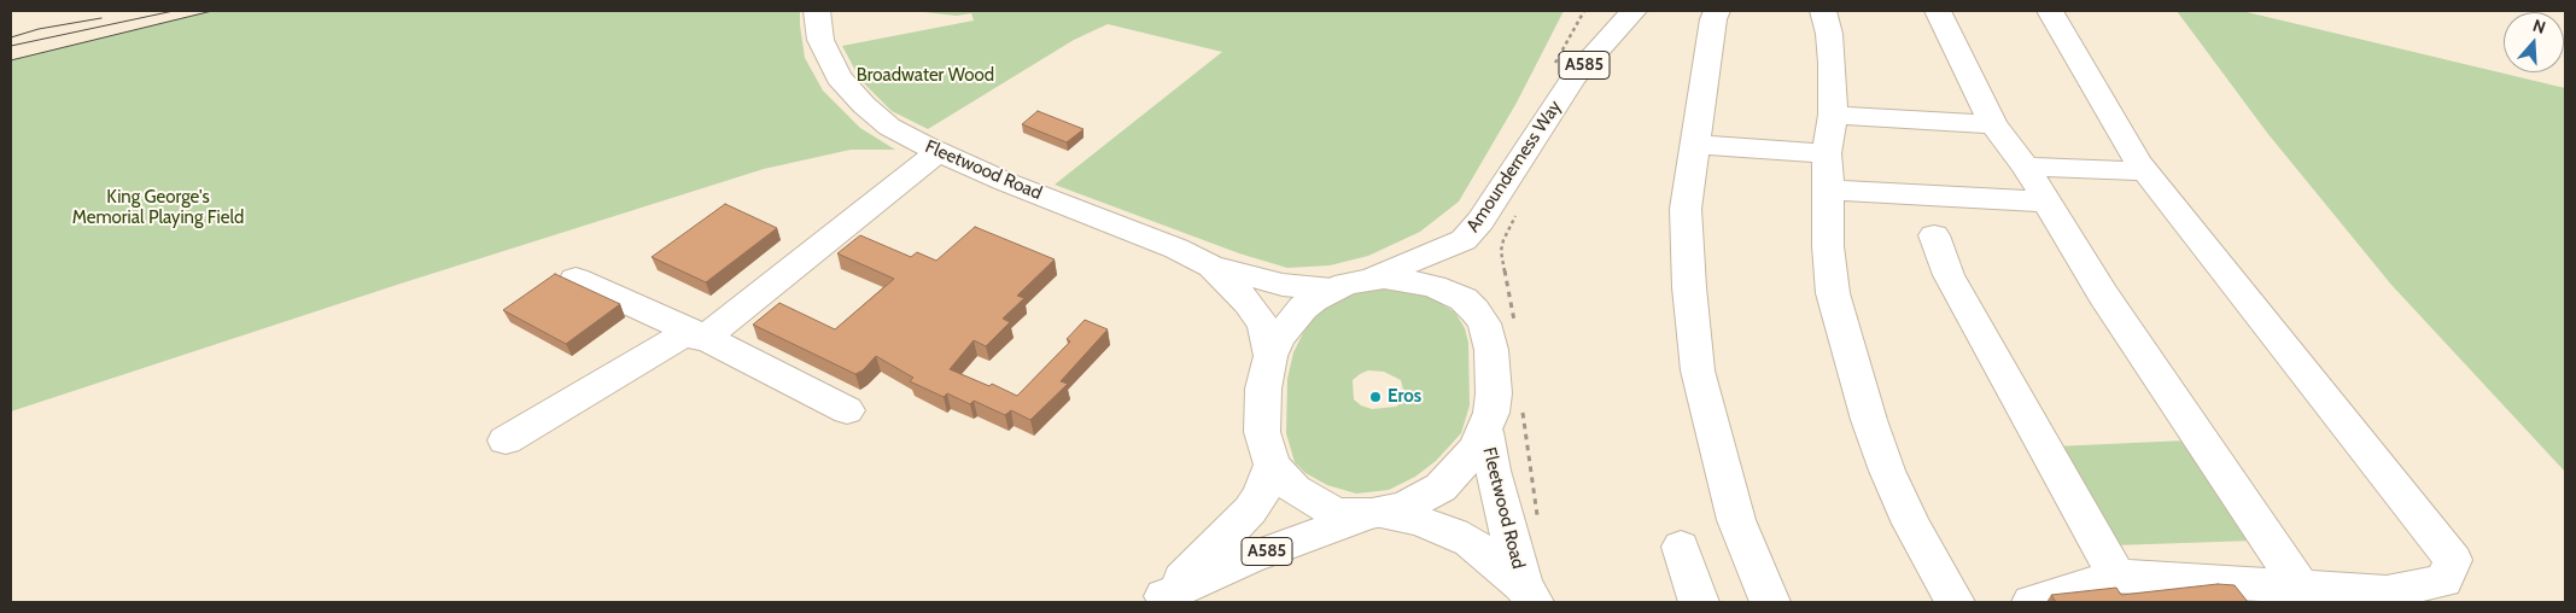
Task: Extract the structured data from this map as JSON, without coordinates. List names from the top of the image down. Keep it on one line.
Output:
{"streets":{"main road":["A585","Amounderness Way","Fleetwood Road"]},"crossings":[["A585","Amounderness Way"],["A585","Fleetwood Road"]],"parks":["Broadwater Wood","King George's Memorial Playing Field"],"places":["Eros"],"north":"top"}
